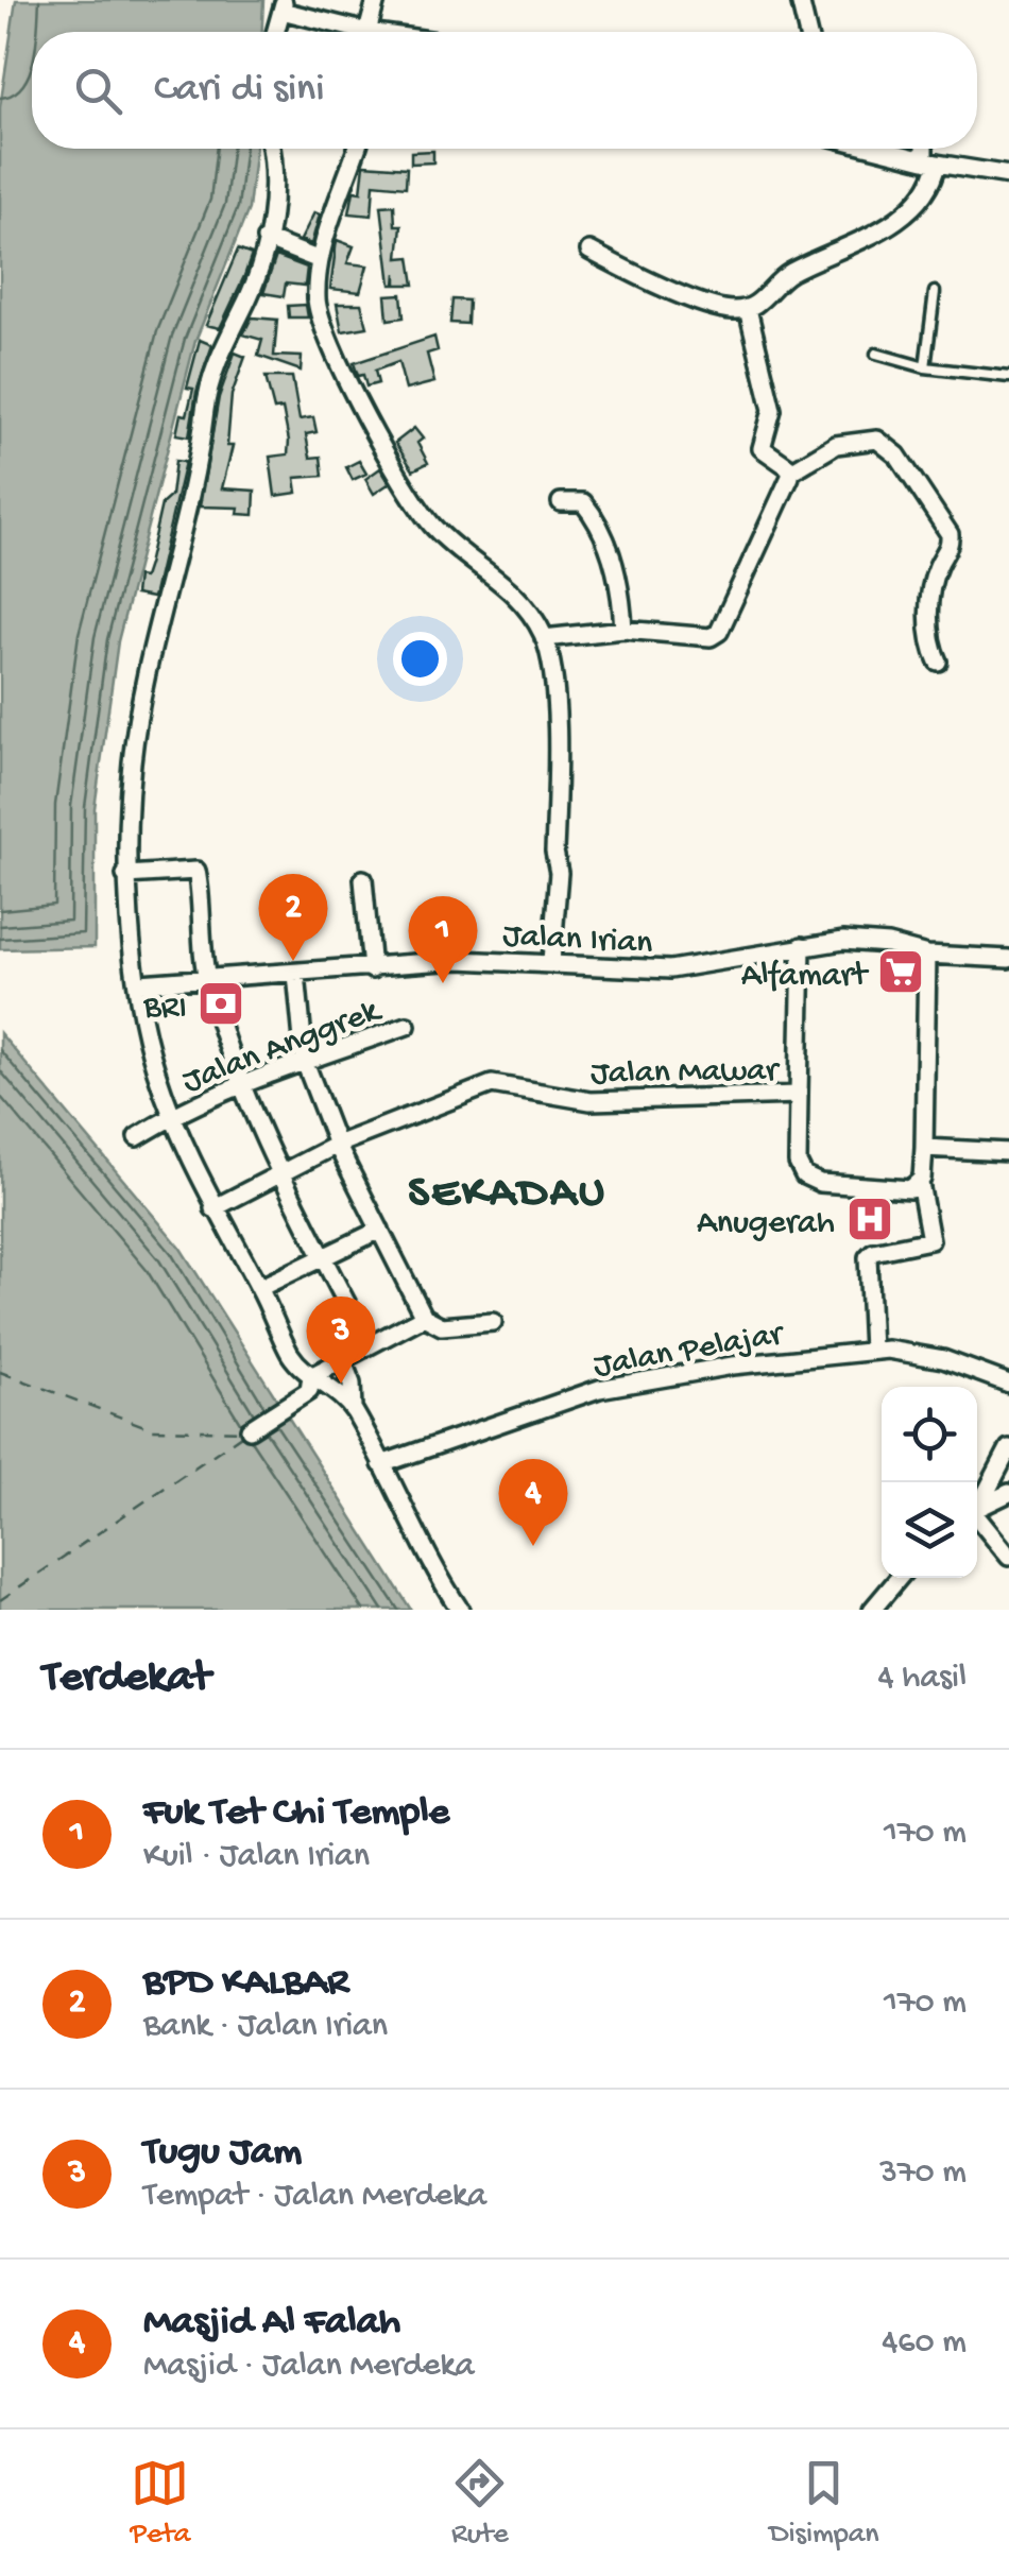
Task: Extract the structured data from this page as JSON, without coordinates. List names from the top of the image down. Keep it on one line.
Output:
{"streets":{"street":["Jalan Irian","Jalan Anggrek","Jalan Mawar","Jalan Pelajar"]},"districts":["SEKADAU"],"places":{"supermarket":["Alfamart"],"bank":["BRI"],"hospital":["Anugerah"]},"page":{"search":"Cari di sini","pins":["2","1","3","4"],"heading":["Terdekat","4 hasil"],"list":[{"mark":"1","name":"Fuk Tet Chi Temple","note":"Kuil · Jalan Irian","value":"170 m"},{"mark":"2","name":"BPD KALBAR","note":"Bank · Jalan Irian","value":"170 m"},{"mark":"3","name":"Tugu Jam","note":"Tempat · Jalan Merdeka","value":"370 m"},{"mark":"4","name":"Masjid Al Falah","note":"Masjid · Jalan Merdeka","value":"460 m"}],"nav":["Peta","Rute","Disimpan"]}}
